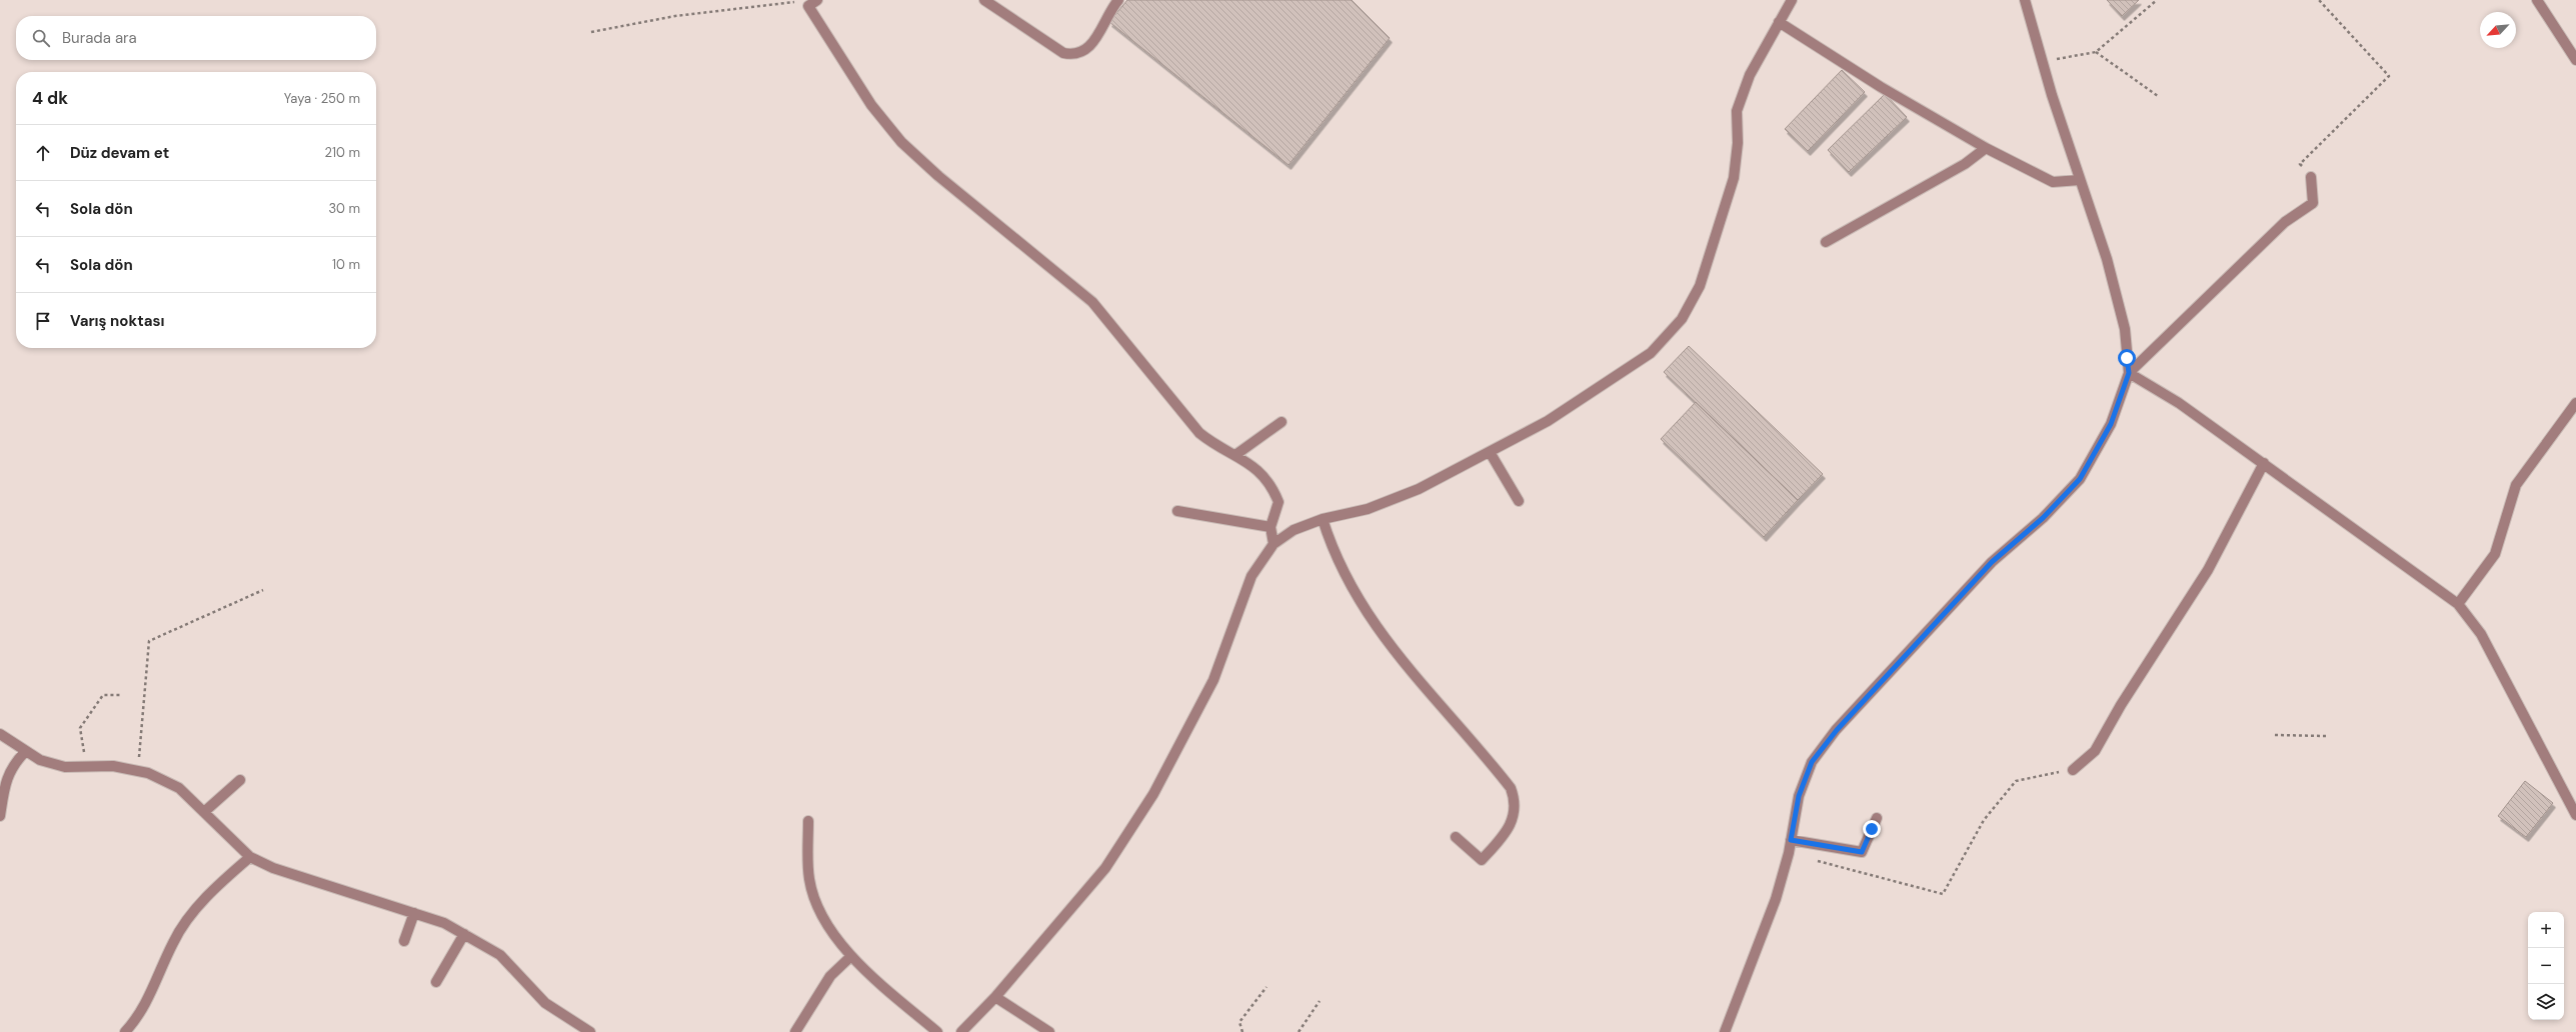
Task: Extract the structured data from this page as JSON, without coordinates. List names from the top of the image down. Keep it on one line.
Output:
{"north":"bottom left","page":{"search":"Burada ara","heading":["4 dk","Yaya · 250 m"],"list":[["Düz devam et","210 m"],["Sola dön","30 m"],["Sola dön","10 m"],"Varış noktası"],"map_buttons":["+","−"]}}
